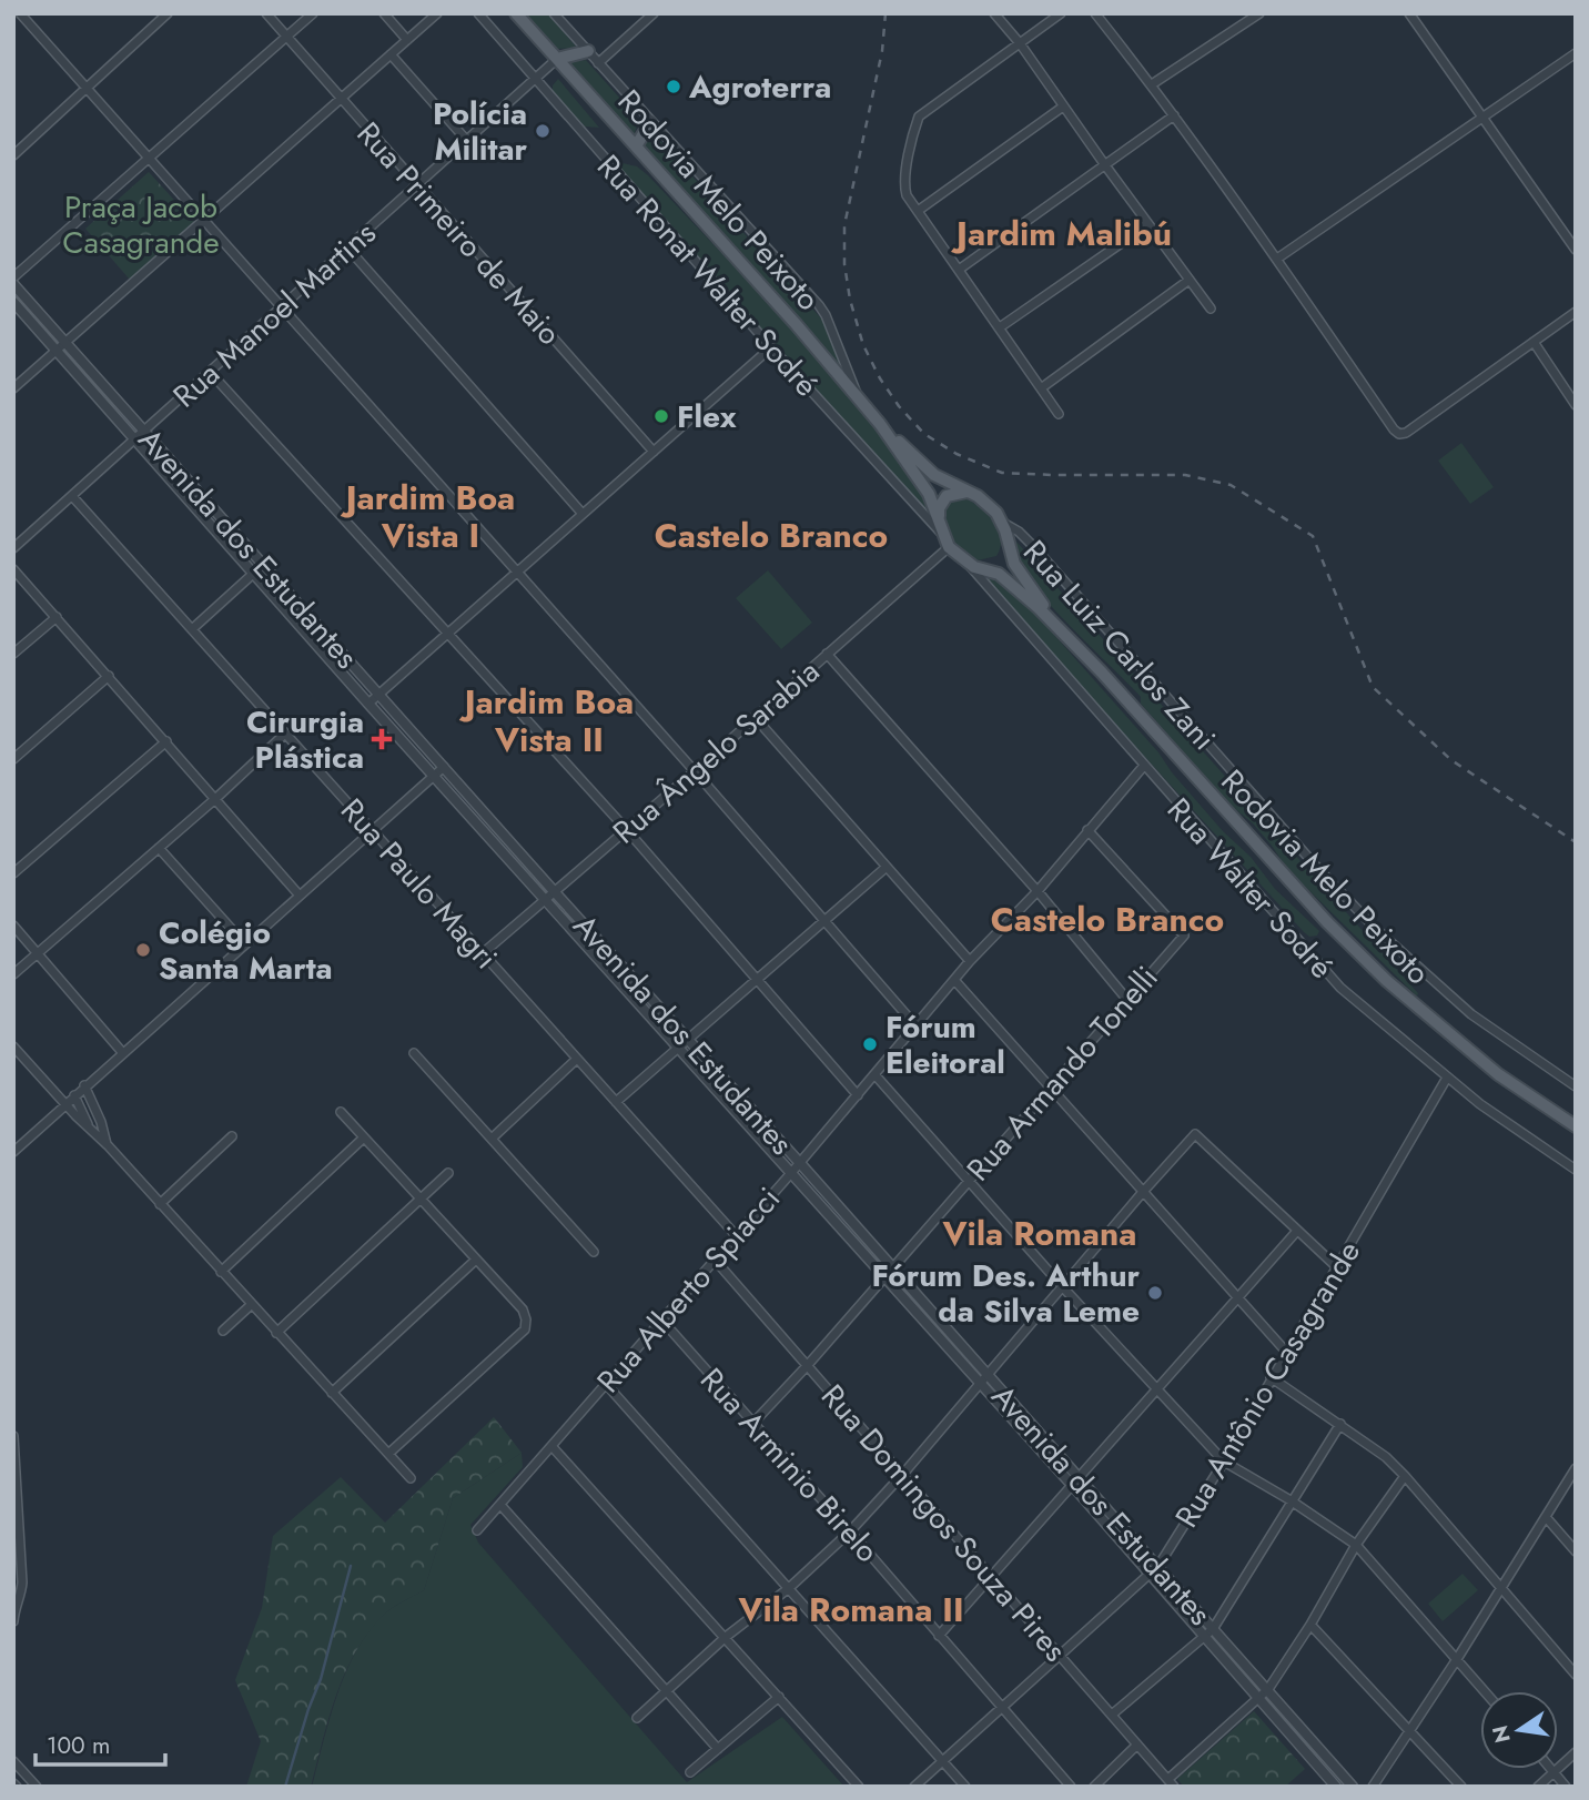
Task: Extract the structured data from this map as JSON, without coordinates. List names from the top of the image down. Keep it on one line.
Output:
{"streets":{"main road":["Rodovia Melo Peixoto"],"street":["Rua Primeiro de Maio","Rua Ronat Walter Sodré","Rua Manoel Martins","Avenida dos Estudantes","Rua Luiz Carlos Zani","Rua Ângelo Sarabia","Rua Paulo Magri","Rua Walter Sodré","Rua Armando Tonelli","Rua Alberto Spiacci","Rua Antônio Casagrande","Rua Arminio Birelo","Rua Domingos Souza Pires"]},"crossings":[["Rodovia Melo Peixoto","Rua Ronat Walter Sodré"],["Rodovia Melo Peixoto","Rua Manoel Martins"],["Rodovia Melo Peixoto","Rua Luiz Carlos Zani"],["Rodovia Melo Peixoto","Rua Ângelo Sarabia"],["Rodovia Melo Peixoto","Rua Walter Sodré"],["Rua Primeiro de Maio","Rua Manoel Martins"],["Rua Ronat Walter Sodré","Rua Manoel Martins"],["Rua Ronat Walter Sodré","Rua Luiz Carlos Zani"],["Rua Ronat Walter Sodré","Rua Ângelo Sarabia"],["Rua Ronat Walter Sodré","Rua Walter Sodré"],["Rua Manoel Martins","Avenida dos Estudantes"],["Rua Manoel Martins","Rua Paulo Magri"],["Avenida dos Estudantes","Rua Ângelo Sarabia"],["Avenida dos Estudantes","Rua Armando Tonelli"],["Avenida dos Estudantes","Rua Alberto Spiacci"],["Avenida dos Estudantes","Rua Antônio Casagrande"],["Rua Luiz Carlos Zani","Rua Ângelo Sarabia"],["Rua Luiz Carlos Zani","Rua Walter Sodré"],["Rua Ângelo Sarabia","Rua Paulo Magri"],["Rua Ângelo Sarabia","Rua Walter Sodré"],["Rua Paulo Magri","Rua Alberto Spiacci"],["Rua Walter Sodré","Rua Alberto Spiacci"],["Rua Walter Sodré","Rua Antônio Casagrande"],["Rua Armando Tonelli","Rua Alberto Spiacci"],["Rua Armando Tonelli","Rua Arminio Birelo"],["Rua Armando Tonelli","Rua Domingos Souza Pires"],["Rua Alberto Spiacci","Rua Arminio Birelo"],["Rua Alberto Spiacci","Rua Domingos Souza Pires"],["Rua Antônio Casagrande","Rua Arminio Birelo"],["Rua Antônio Casagrande","Rua Domingos Souza Pires"]],"districts":["Jardim Malibú","Jardim Boa Vista I","Castelo Branco","Jardim Boa Vista II","Castelo Branco","Vila Romana","Vila Romana II"],"parks":["Praça Jacob Casagrande"],"places":{"other":["Agroterra","Polícia Militar","Flex","Colégio Santa Marta","Fórum Eleitoral","Fórum Des. Arthur da Silva Leme"],"health":["Cirurgia Plástica"]},"scale_bar":"100 m","north":"left"}
